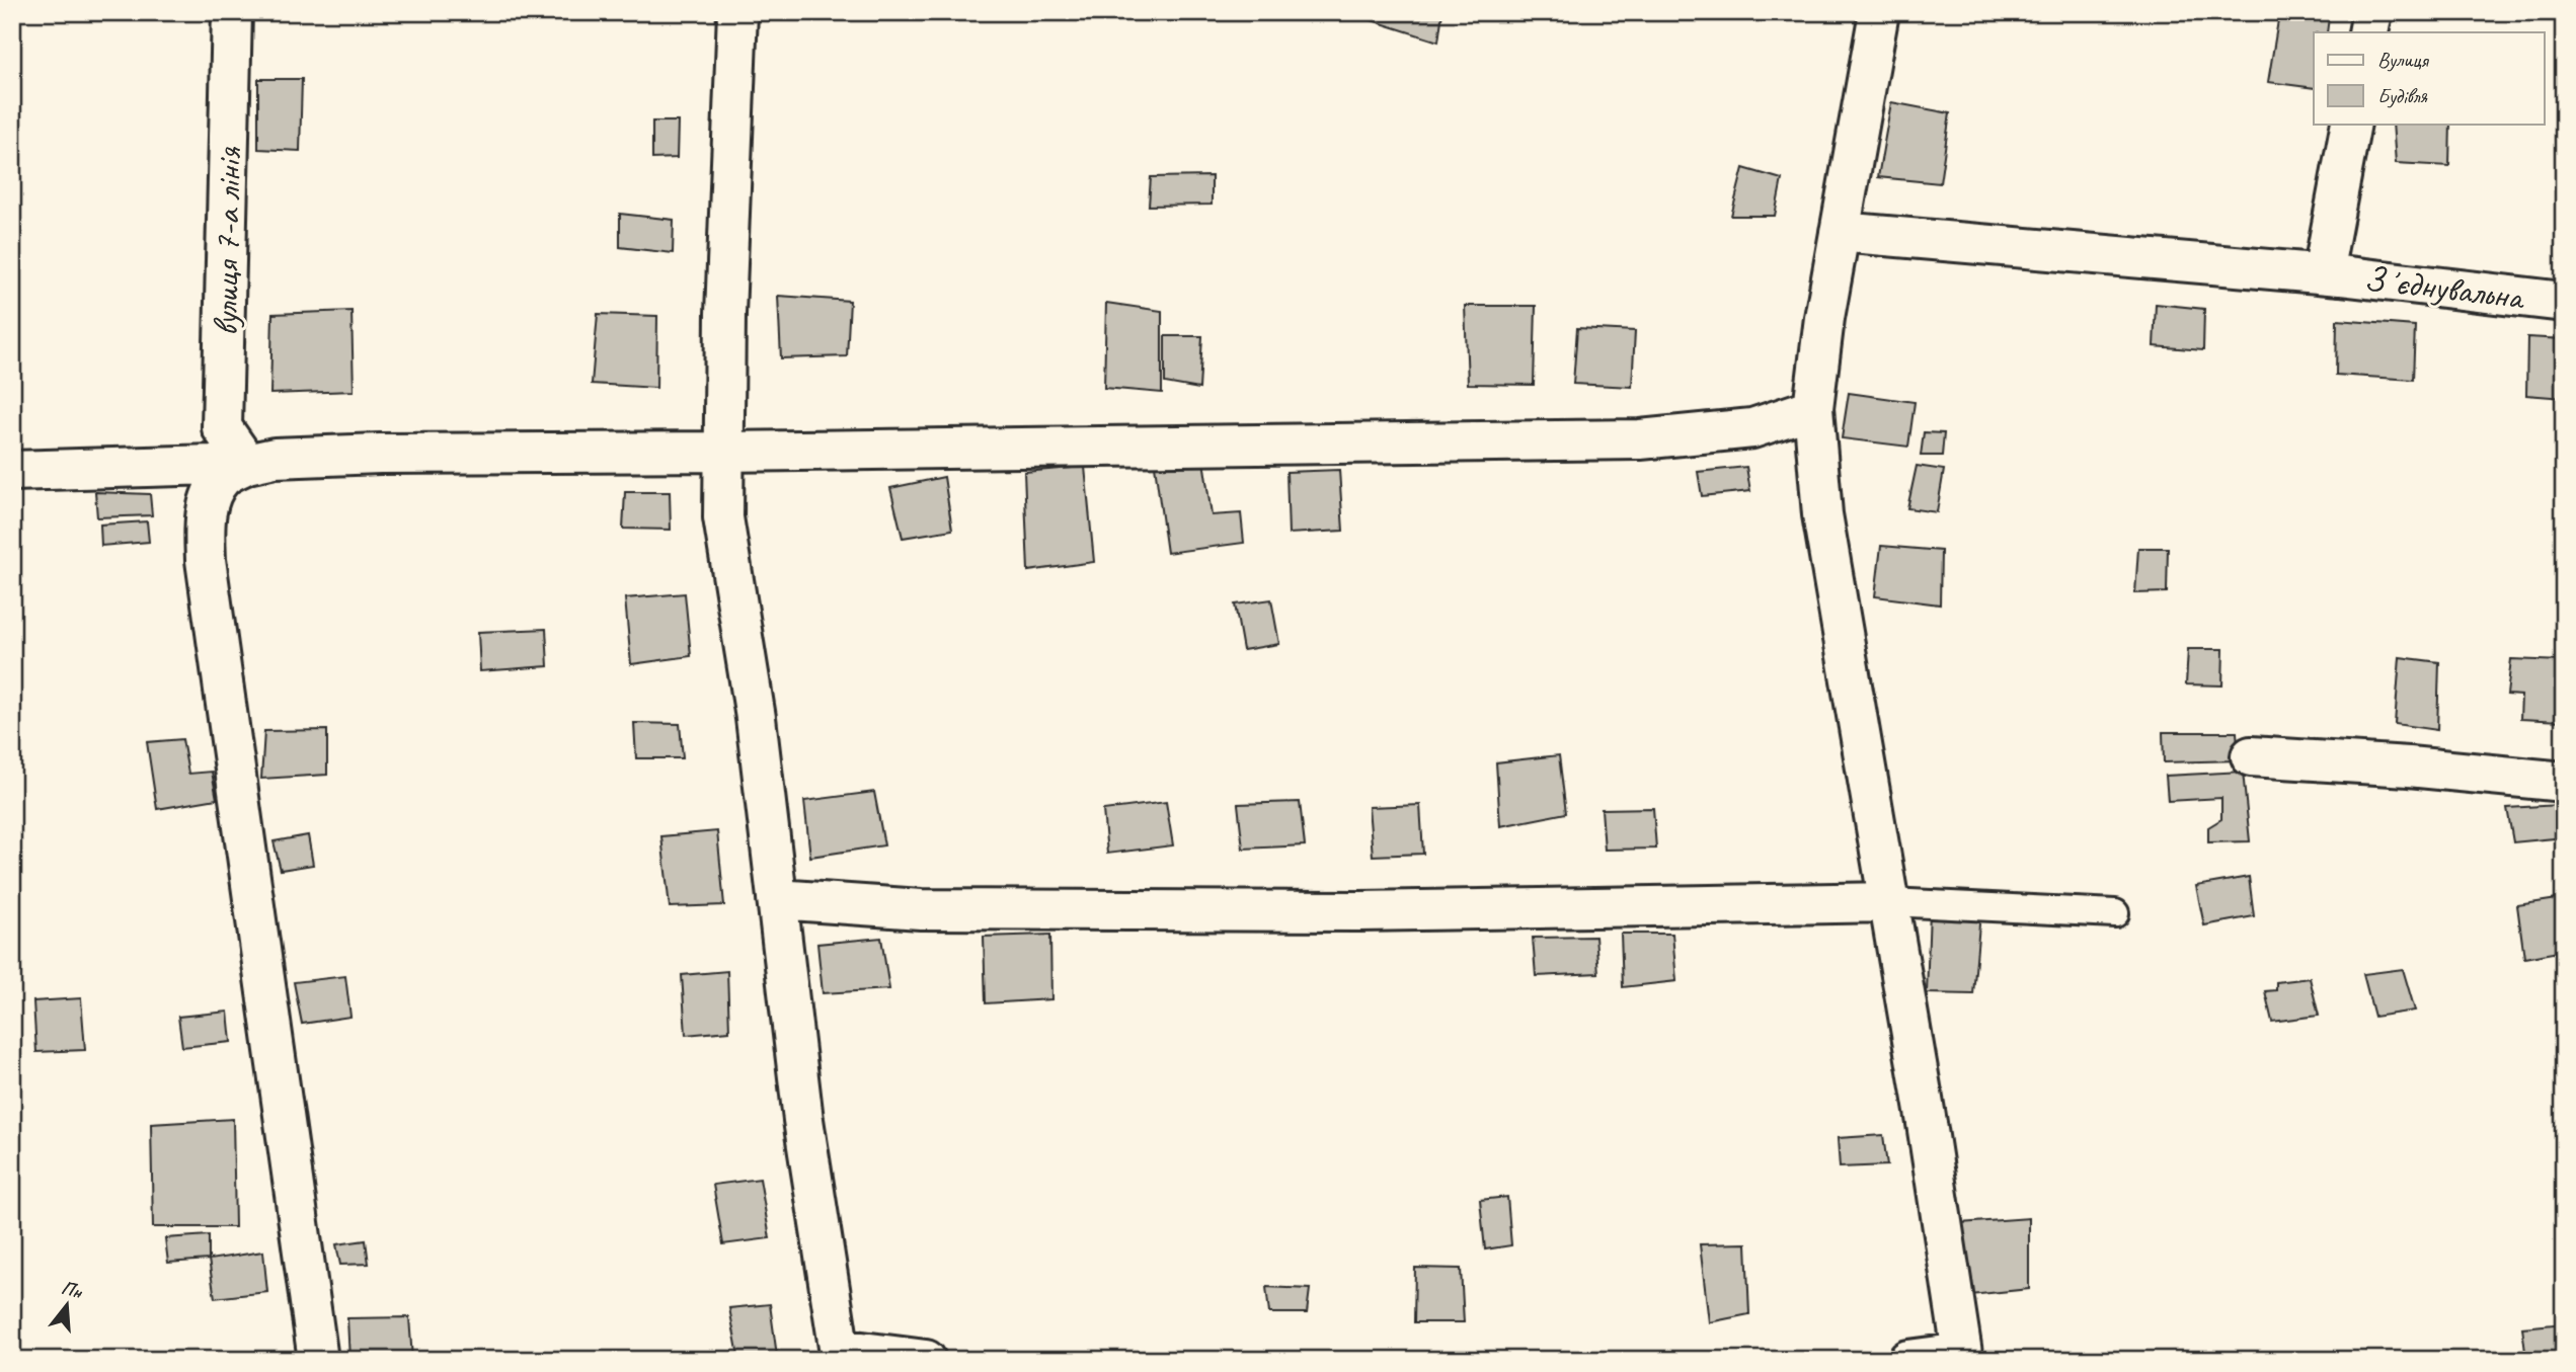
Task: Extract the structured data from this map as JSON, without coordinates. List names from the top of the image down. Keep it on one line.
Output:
{"streets":{"street":["вулиця 7-а лінія","Зʼєднувальна"]},"legend":["Вулиця","Будівля"],"north":"top"}
